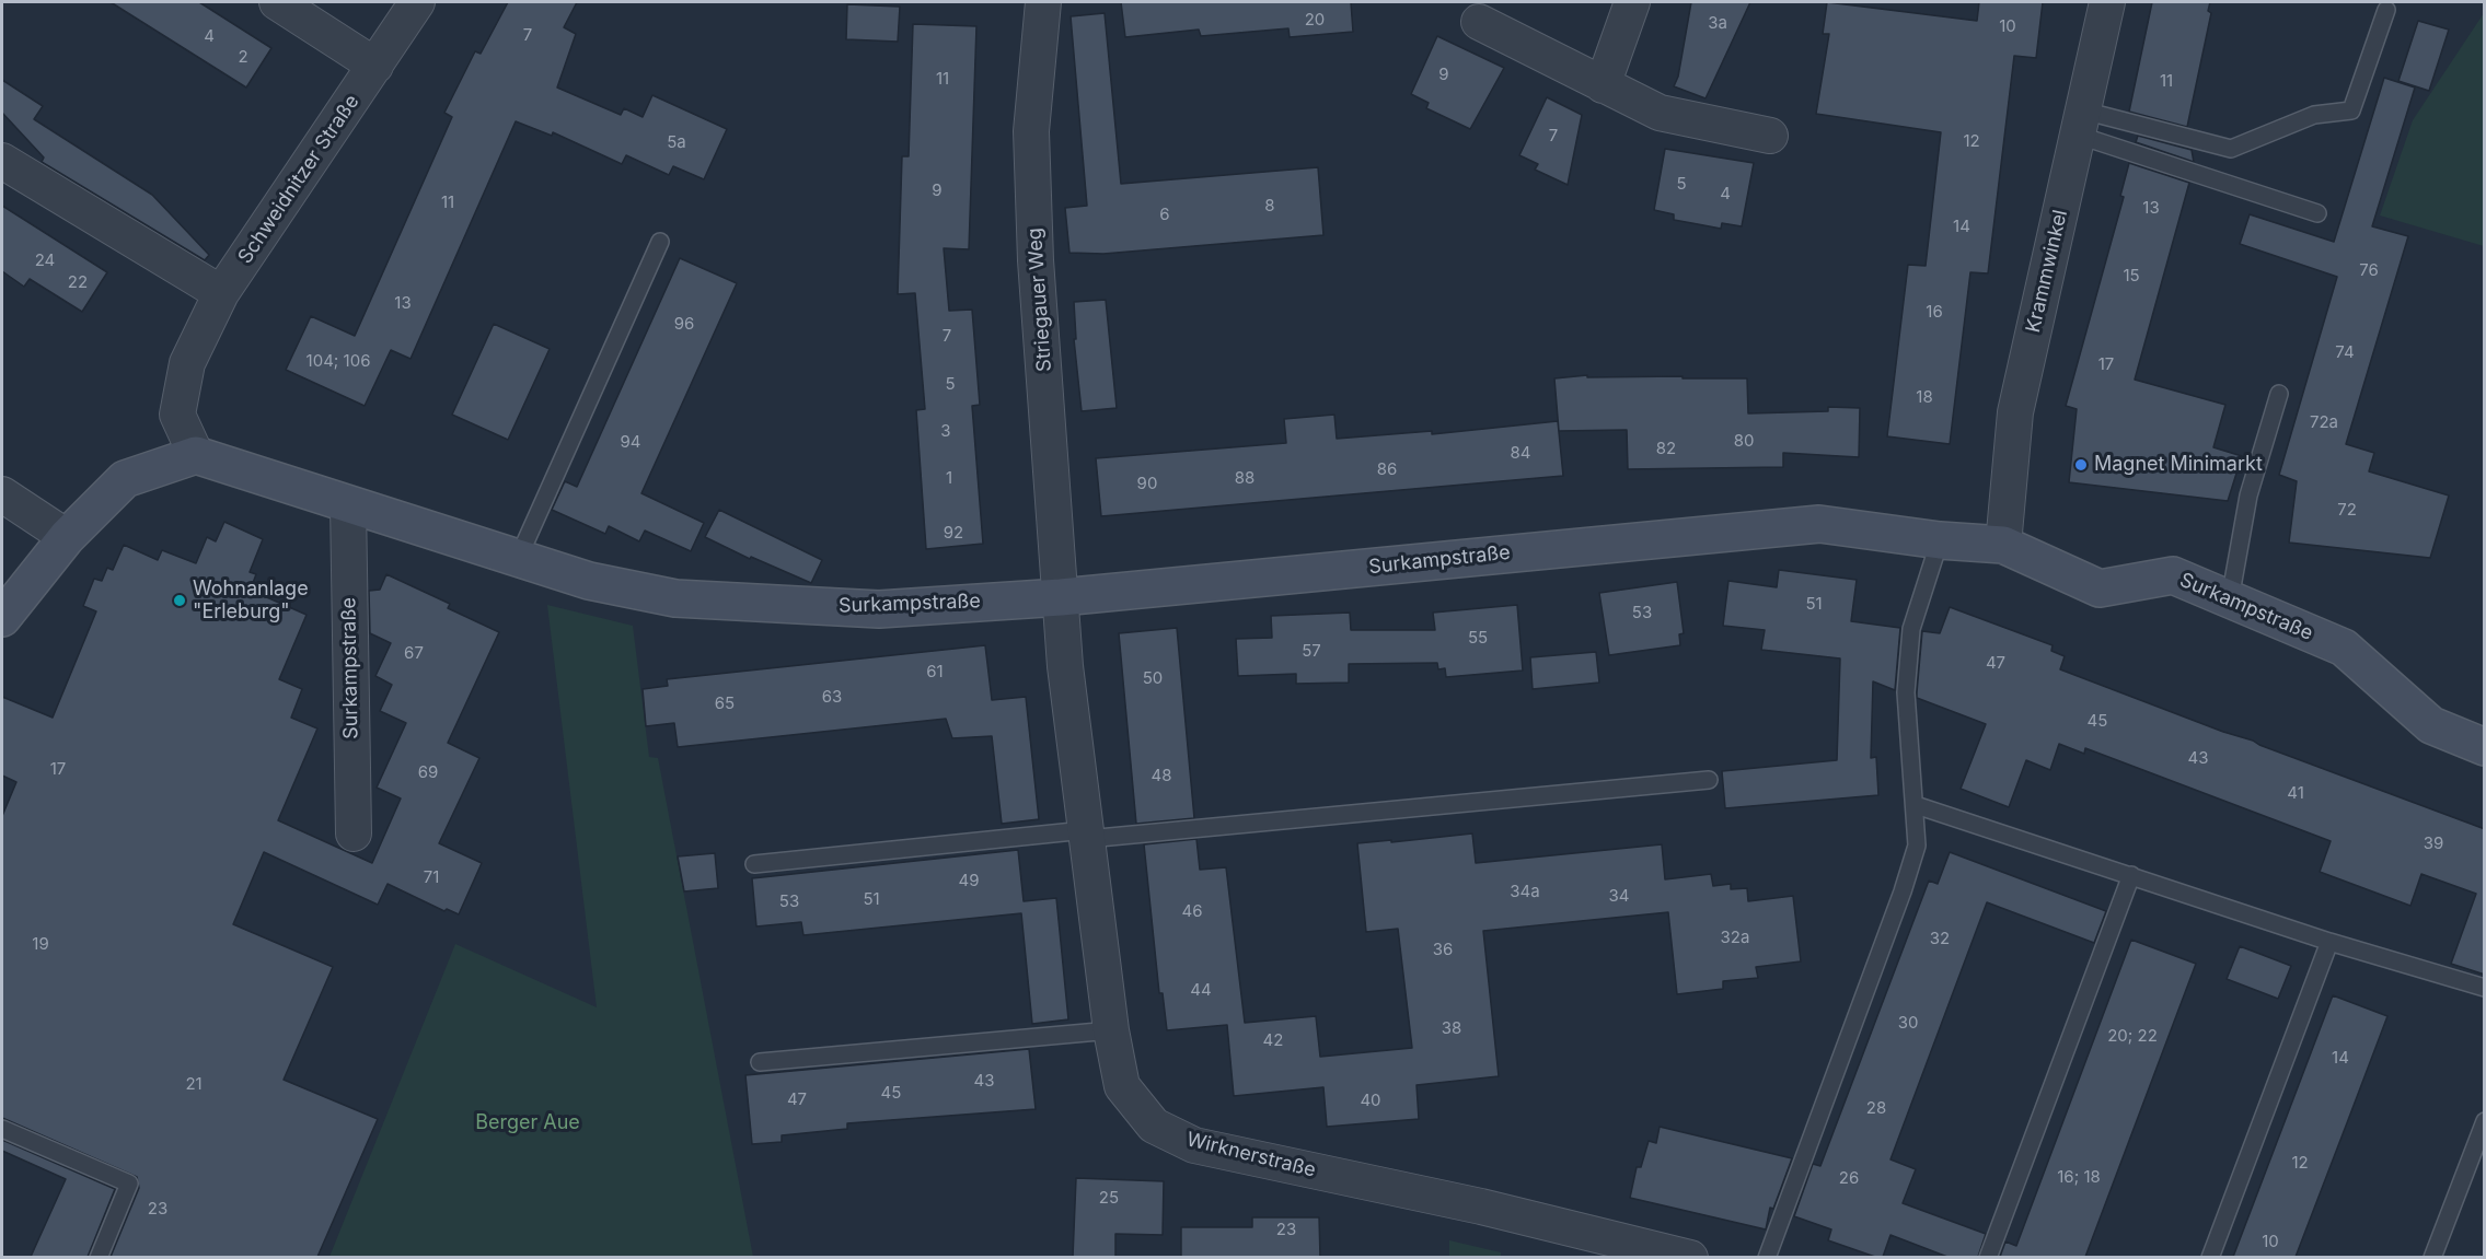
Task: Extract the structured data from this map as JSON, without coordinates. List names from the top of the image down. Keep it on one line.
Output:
{"streets":{"street":["Schweidnitzer Straße","Krammwinkel","Striegauer Weg","Surkampstraße","Wirknerstraße"]},"crossings":[["Schweidnitzer Straße","Surkampstraße"],["Krammwinkel","Surkampstraße"],["Striegauer Weg","Surkampstraße"],["Striegauer Weg","Wirknerstraße"],["Surkampstraße","Wirknerstraße"]],"parks":["Berger Aue"],"places":["Magnet Minimarkt","Wohnanlage \"Erleburg\""],"house_numbers":["20","3a","10","7","4","2","9","11","11","7","12","5a","5","9","4","11","8","13","6","14","24","76","15","22","13","16","96","7","74","104; 106","17","5","18","72a","3","80","94","82","84","86","1","88","90","72","92","51","53","55","57","67","47","61","50","63","65","45","43","17","69","48","41","39","71","49","34a","34","51","53","46","32a","32","19","36","44","30","38","20; 22","42","14","43","21","45","47","40","28","12","16; 18","26","25","23","23","10"]}
